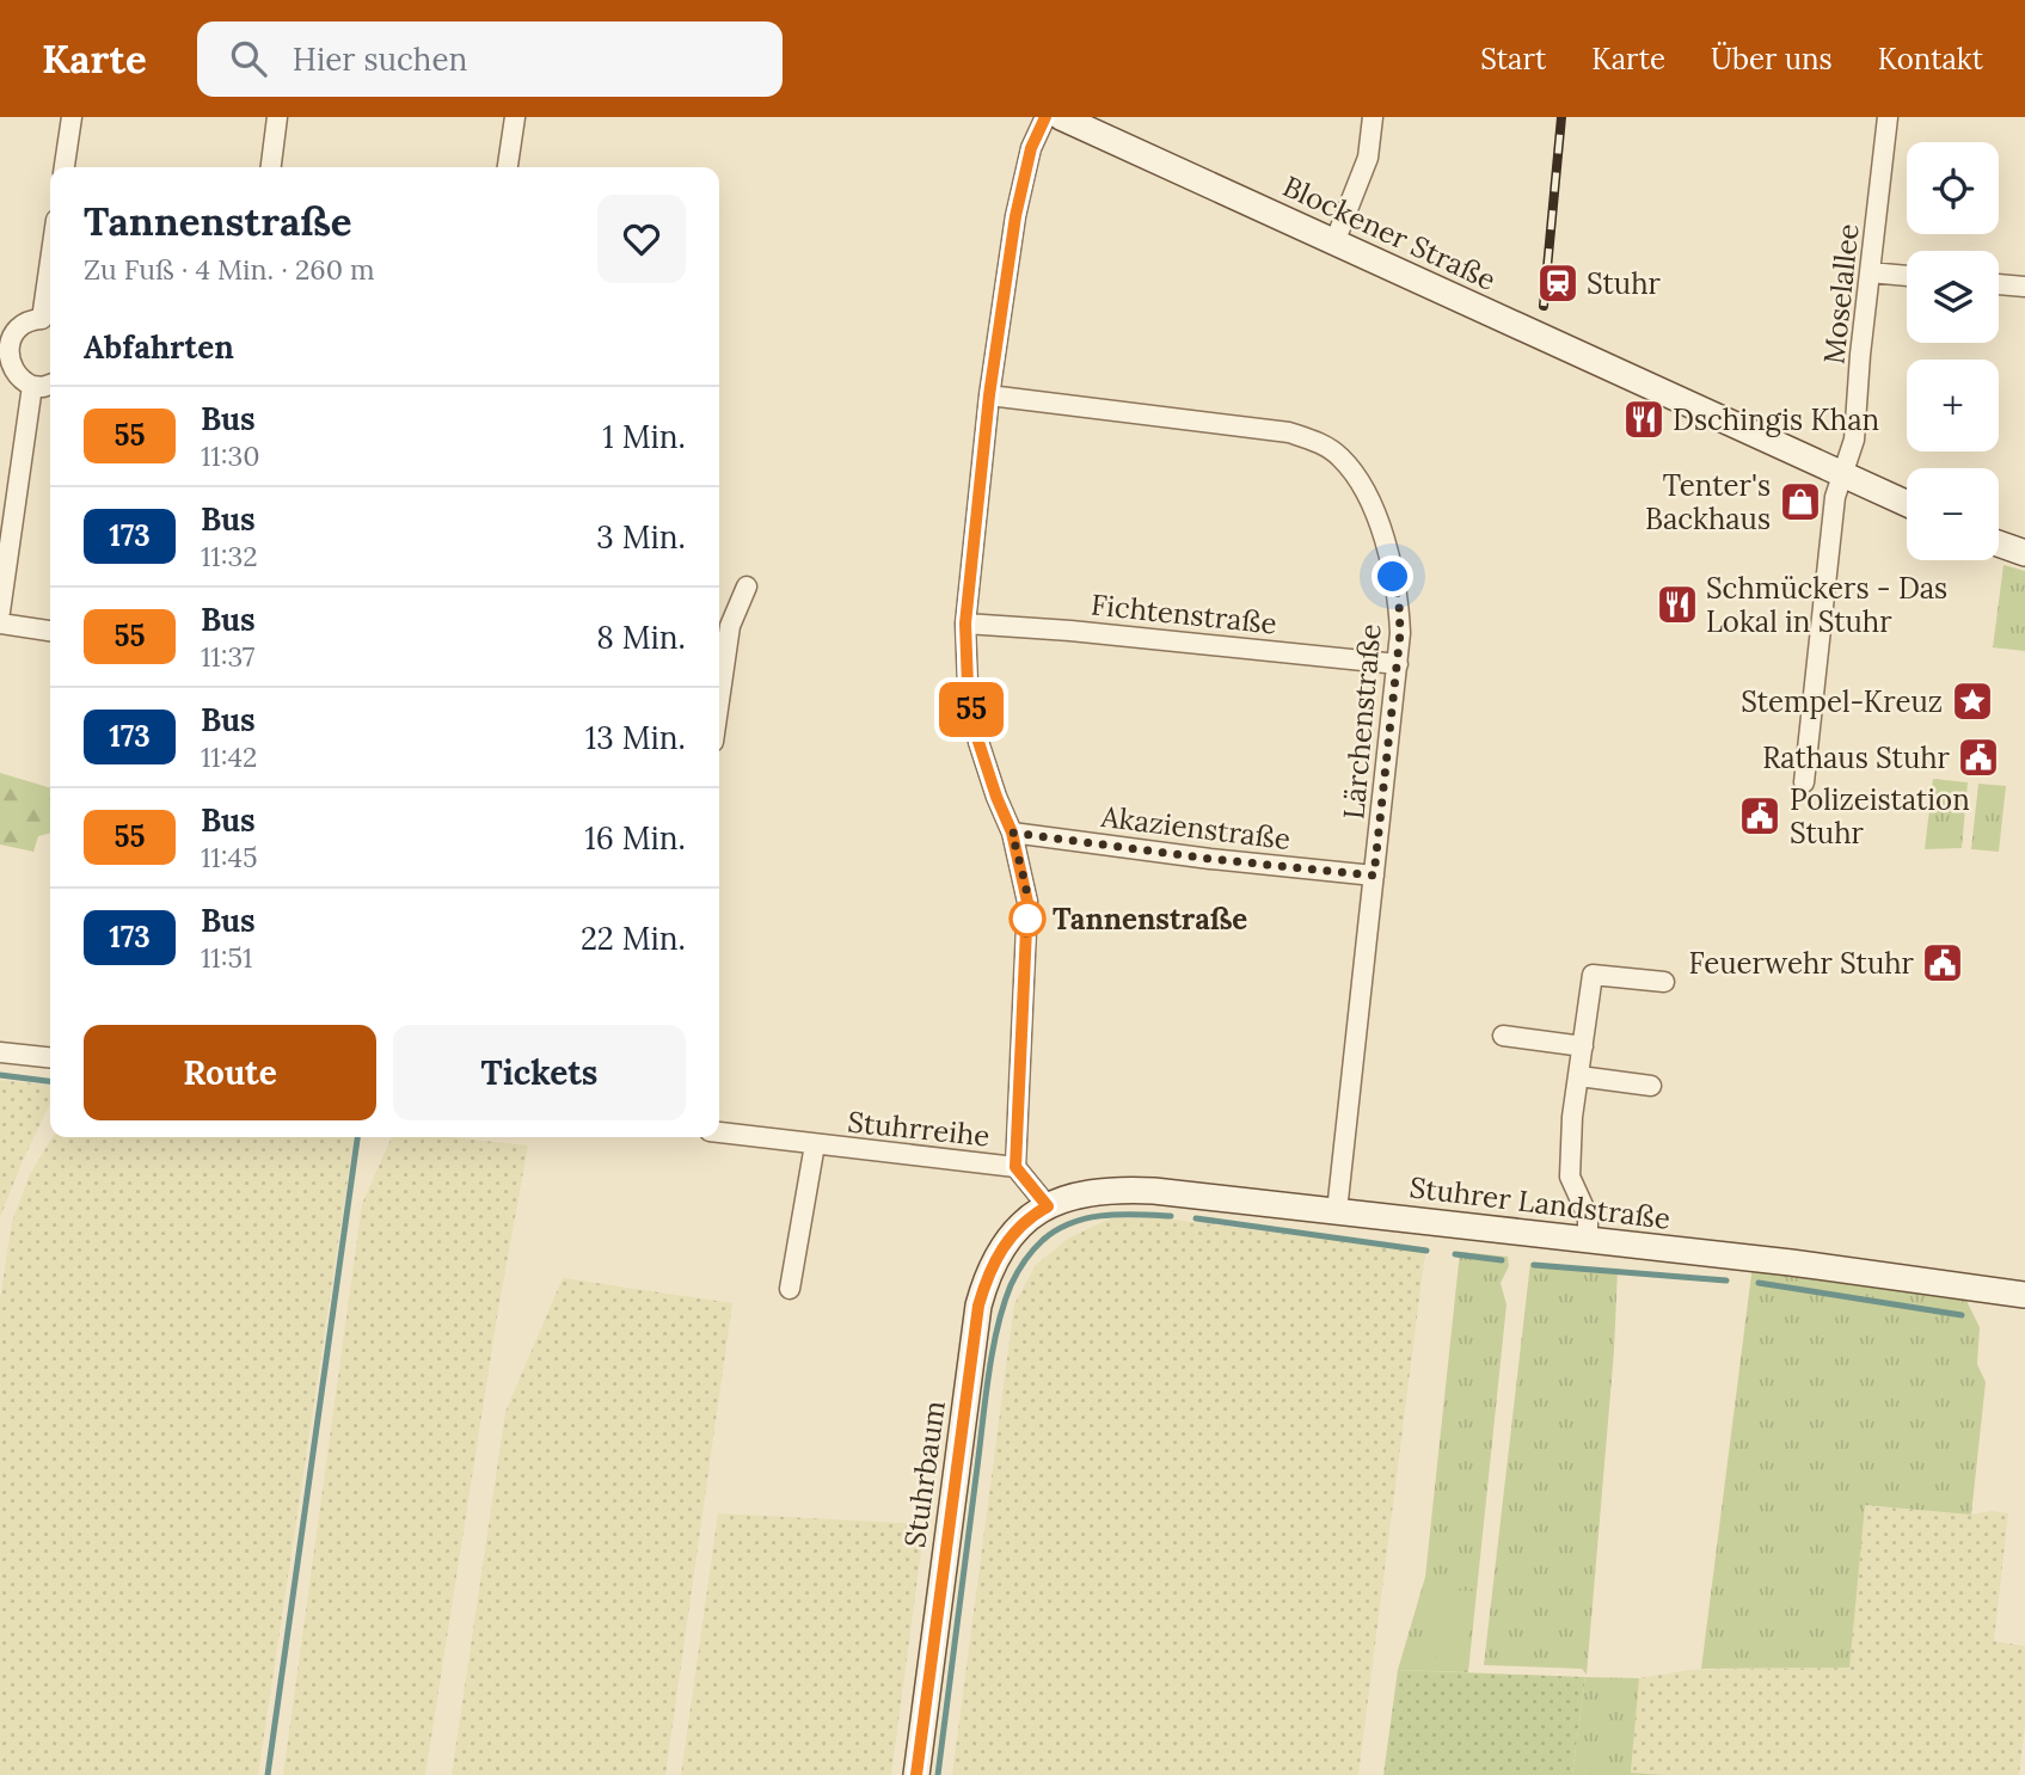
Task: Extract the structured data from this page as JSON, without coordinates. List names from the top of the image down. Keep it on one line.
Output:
{"streets":{"street":["Blockener Straße","Moselallee","Fichtenstraße","Lärchenstraße","Akazienstraße","Stuhrreihe","Stuhrer Landstraße","Stuhrbaum"]},"crossings":[["Blockener Straße","Moselallee"],["Fichtenstraße","Lärchenstraße"],["Lärchenstraße","Akazienstraße"],["Lärchenstraße","Stuhrer Landstraße"],["Stuhrer Landstraße","Stuhrbaum"]],"places":{"station":["Stuhr"],"restaurant":["Dschingis Khan","Schmückers - Das Lokal in Stuhr"],"shop":["Tenter's Backhaus"],"place":["Stempel-Kreuz"],"public building":["Rathaus Stuhr","Polizeistation Stuhr","Feuerwehr Stuhr"],"other":["Tannenstraße"]},"lines":["bus line 55"],"page":{"header":"Karte","search":"Hier suchen","nav":["Start","Karte","Über uns","Kontakt"],"on_map":"55","map_buttons":["+","−"],"heading":[["Tannenstraße","Zu Fuß · 4 Min. · 260 m"],"Abfahrten"],"list":[{"mark":"55","name":"Bus","note":"11:30","value":"1 Min."},{"mark":"173","name":"Bus","note":"11:32","value":"3 Min."},{"mark":"55","name":"Bus","note":"11:37","value":"8 Min."},{"mark":"173","name":"Bus","note":"11:42","value":"13 Min."},{"mark":"55","name":"Bus","note":"11:45","value":"16 Min."},{"mark":"173","name":"Bus","note":"11:51","value":"22 Min."}],"buttons":["Route","Tickets"]}}
